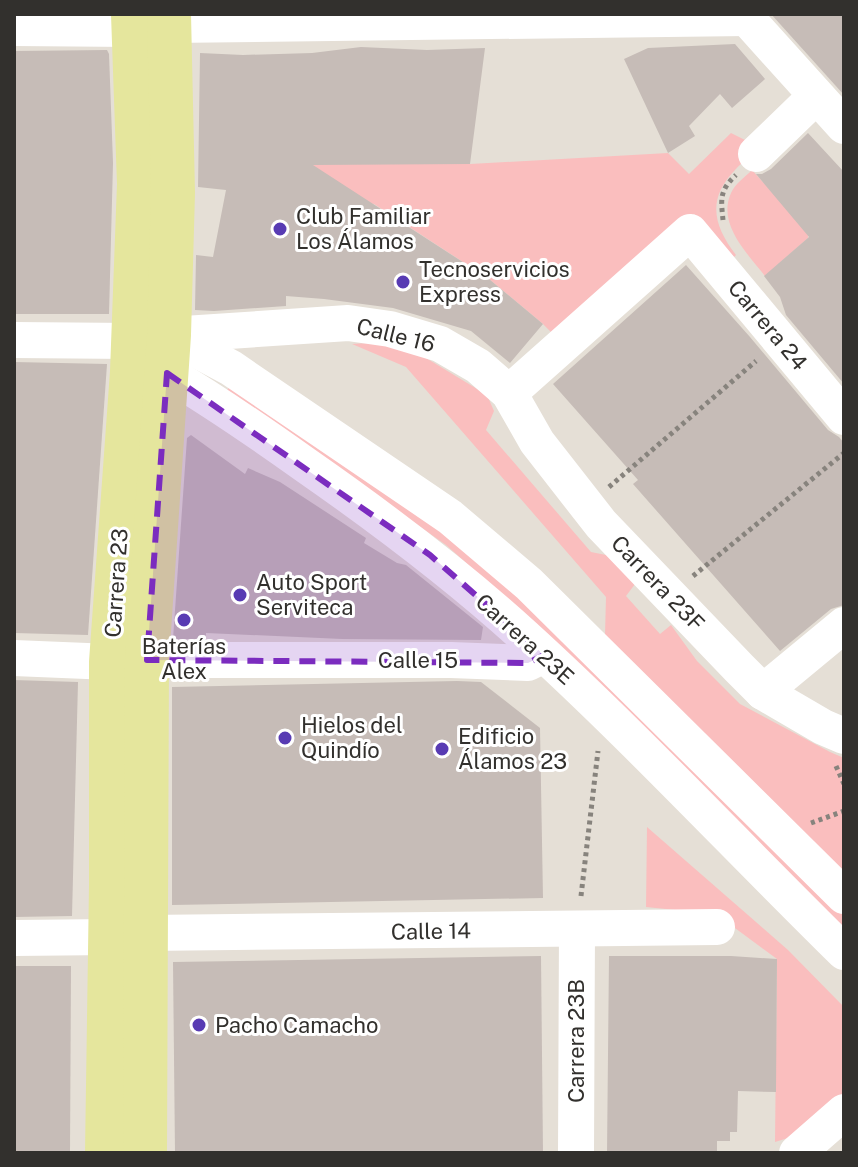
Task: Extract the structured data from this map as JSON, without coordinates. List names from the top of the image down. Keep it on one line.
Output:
{"streets":{"main road":["Carrera 23"],"street":["Carrera 24","Calle 16","Carrera 23F","Carrera 23E","Calle 15","Calle 14","Carrera 23B"]},"crossings":[["Calle 16","Carrera 23"],["Calle 16","Carrera 23F"],["Calle 16","Carrera 23E"],["Carrera 23","Carrera 23E"],["Carrera 23","Calle 15"],["Carrera 23","Calle 14"],["Carrera 23E","Calle 15"],["Calle 14","Carrera 23B"]],"places":["Club Familiar Los Álamos","Tecnoservicios Express","Auto Sport Serviteca","Baterías Alex","Hielos del Quindío","Edificio Álamos 23","Pacho Camacho"]}
